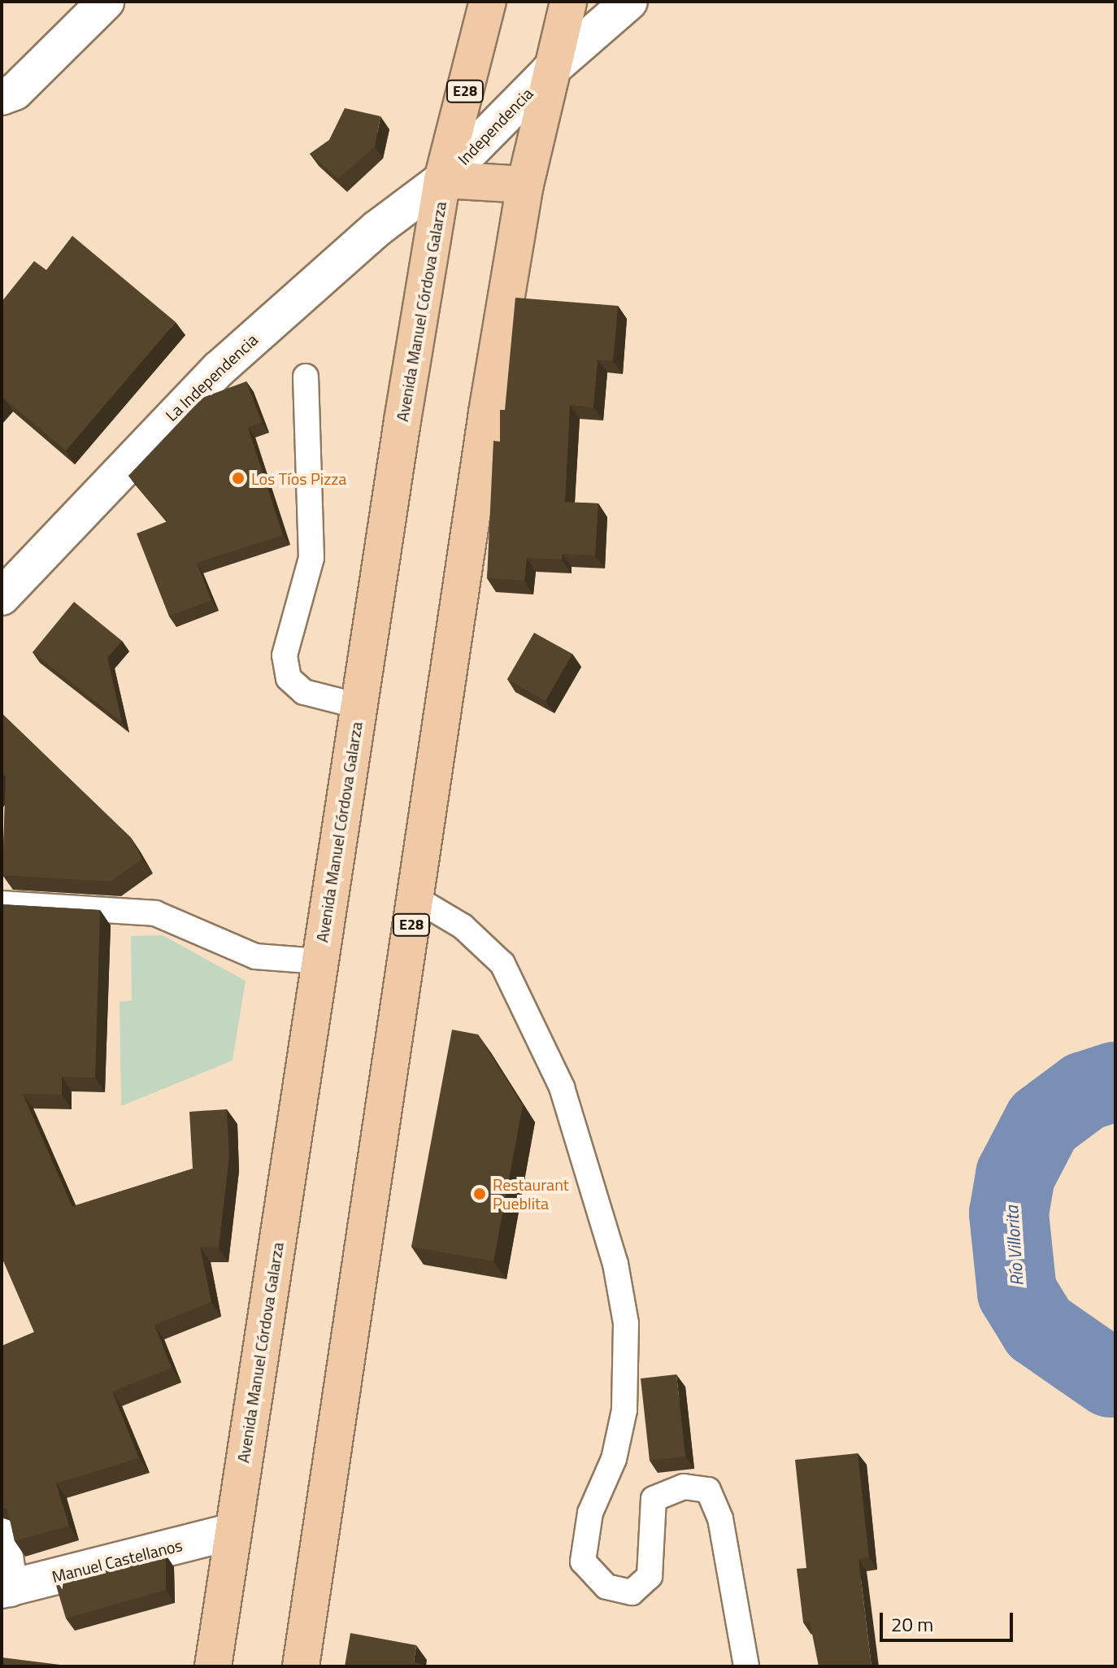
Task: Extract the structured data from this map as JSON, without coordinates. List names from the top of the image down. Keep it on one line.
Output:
{"streets":{"main road":["E28","Avenida Manuel Córdova Galarza"],"street":["Independencia","La Independencia","Manuel Castellanos"]},"crossings":[["E28","Independencia"],["Independencia","Avenida Manuel Córdova Galarza"],["Independencia","La Independencia"],["Avenida Manuel Córdova Galarza","La Independencia"],["Avenida Manuel Córdova Galarza","Manuel Castellanos"]],"water":["Río Villorita"],"places":["Los Tíos Pizza","Restaurant Pueblita"],"scale_bar":"20 m"}
